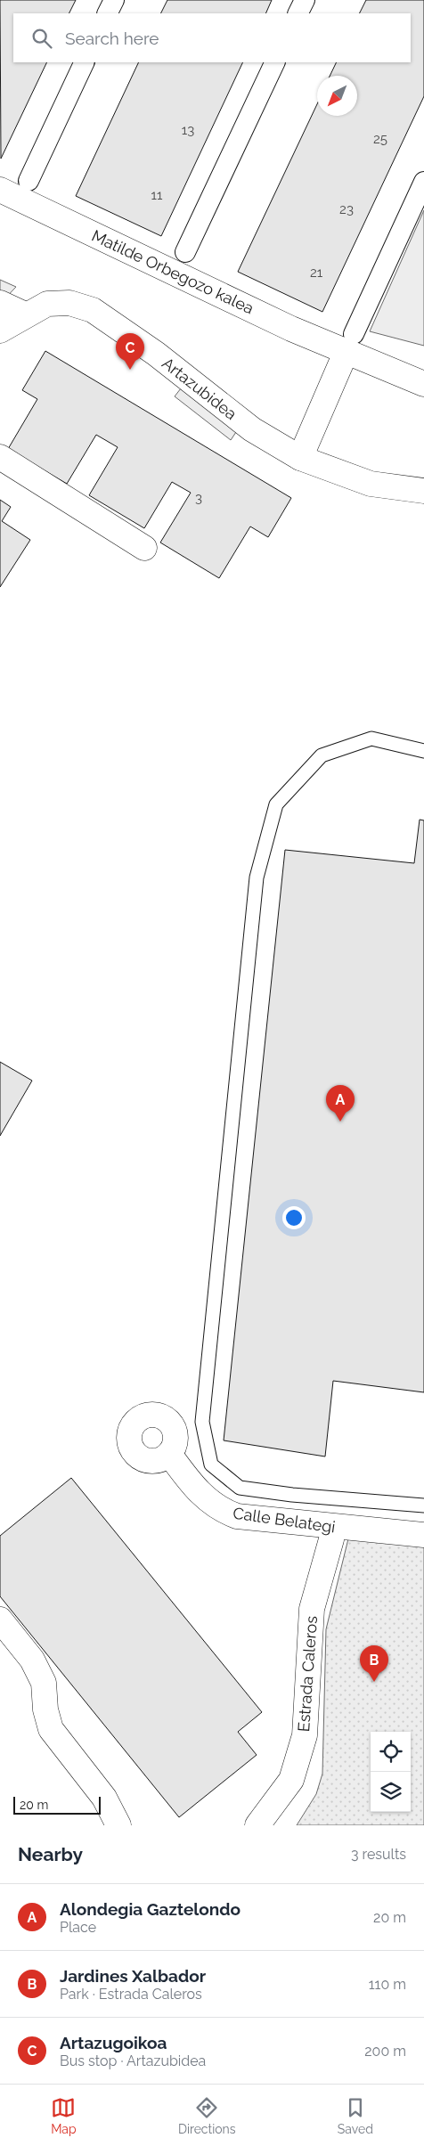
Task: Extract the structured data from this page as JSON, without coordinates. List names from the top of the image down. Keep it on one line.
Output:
{"streets":{"street":["Matilde Orbegozo kalea","Artazubidea","Calle Belategi","Estrada Caleros"]},"house_numbers":["13","25","11","23","21","3"],"scale_bar":"20 m","north":"bottom left","page":{"search":"Search here","pins":["C","A","B"],"scale":"20 m","heading":["Nearby","3 results"],"list":[{"mark":"A","name":"Alondegia Gaztelondo","note":"Place","value":"20 m"},{"mark":"B","name":"Jardines Xalbador","note":"Park · Estrada Caleros","value":"110 m"},{"mark":"C","name":"Artazugoikoa","note":"Bus stop · Artazubidea","value":"200 m"}],"nav":["Map","Directions","Saved"]}}
